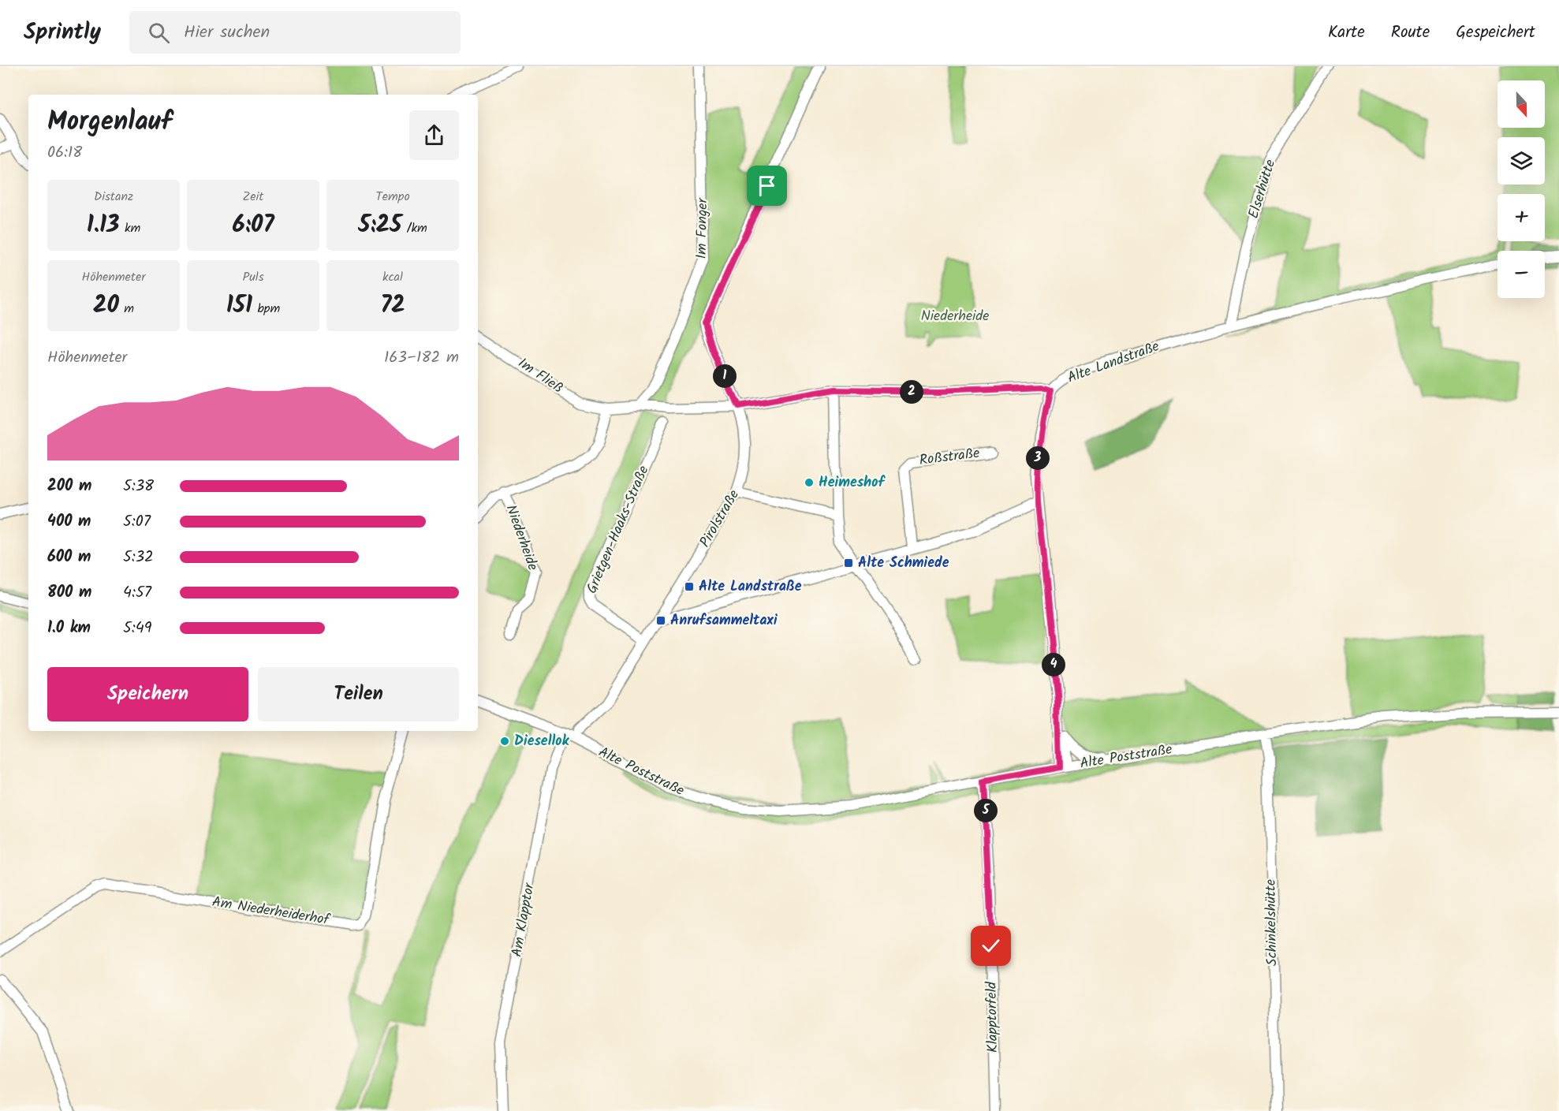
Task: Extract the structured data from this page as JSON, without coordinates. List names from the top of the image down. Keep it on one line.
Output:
{"streets":{"street":["Elserhütte","Im Fonger","Alte Landstraße","Im Fließ","Roßstraße","Pirolstraße","Grietgen-Haaks-Straße","Niederheide","Alte Poststraße","Am Niederheiderhof","Am Klapptor","Schinkelshütte","Klapptorfeld"]},"crossings":[["Elserhütte","Alte Landstraße"],["Im Fließ","Niederheide"],["Alte Poststraße","Am Klapptor"],["Alte Poststraße","Schinkelshütte"],["Alte Poststraße","Klapptorfeld"]],"parks":["Niederheide"],"places":{"other":["Heimeshof","Diesellok"],"transit":["Alte Schmiede","Alte Landstraße","Anrufsammeltaxi"]},"north":"bottom","page":{"header":"Sprintly","search":"Hier suchen","nav":["Karte","Route","Gespeichert"],"map_buttons":["+","−"],"heading":["Morgenlauf","06:18"],"stats":[["Distanz","1.13 km"],["Zeit","6:07"],["Tempo","5:25 /km"],["Höhenmeter","20 m"],["Puls","151 bpm"],["kcal","72"]],"chart":["Höhenmeter","163–182 m"],"pins":["1","2","3","4","5"],"list":[{"name":"200 m","note":"5:38"},{"name":"400 m","note":"5:07"},{"name":"600 m","note":"5:32"},{"name":"800 m","note":"4:57"},{"name":"1.0 km","note":"5:49"}],"buttons":["Speichern","Teilen"]}}
